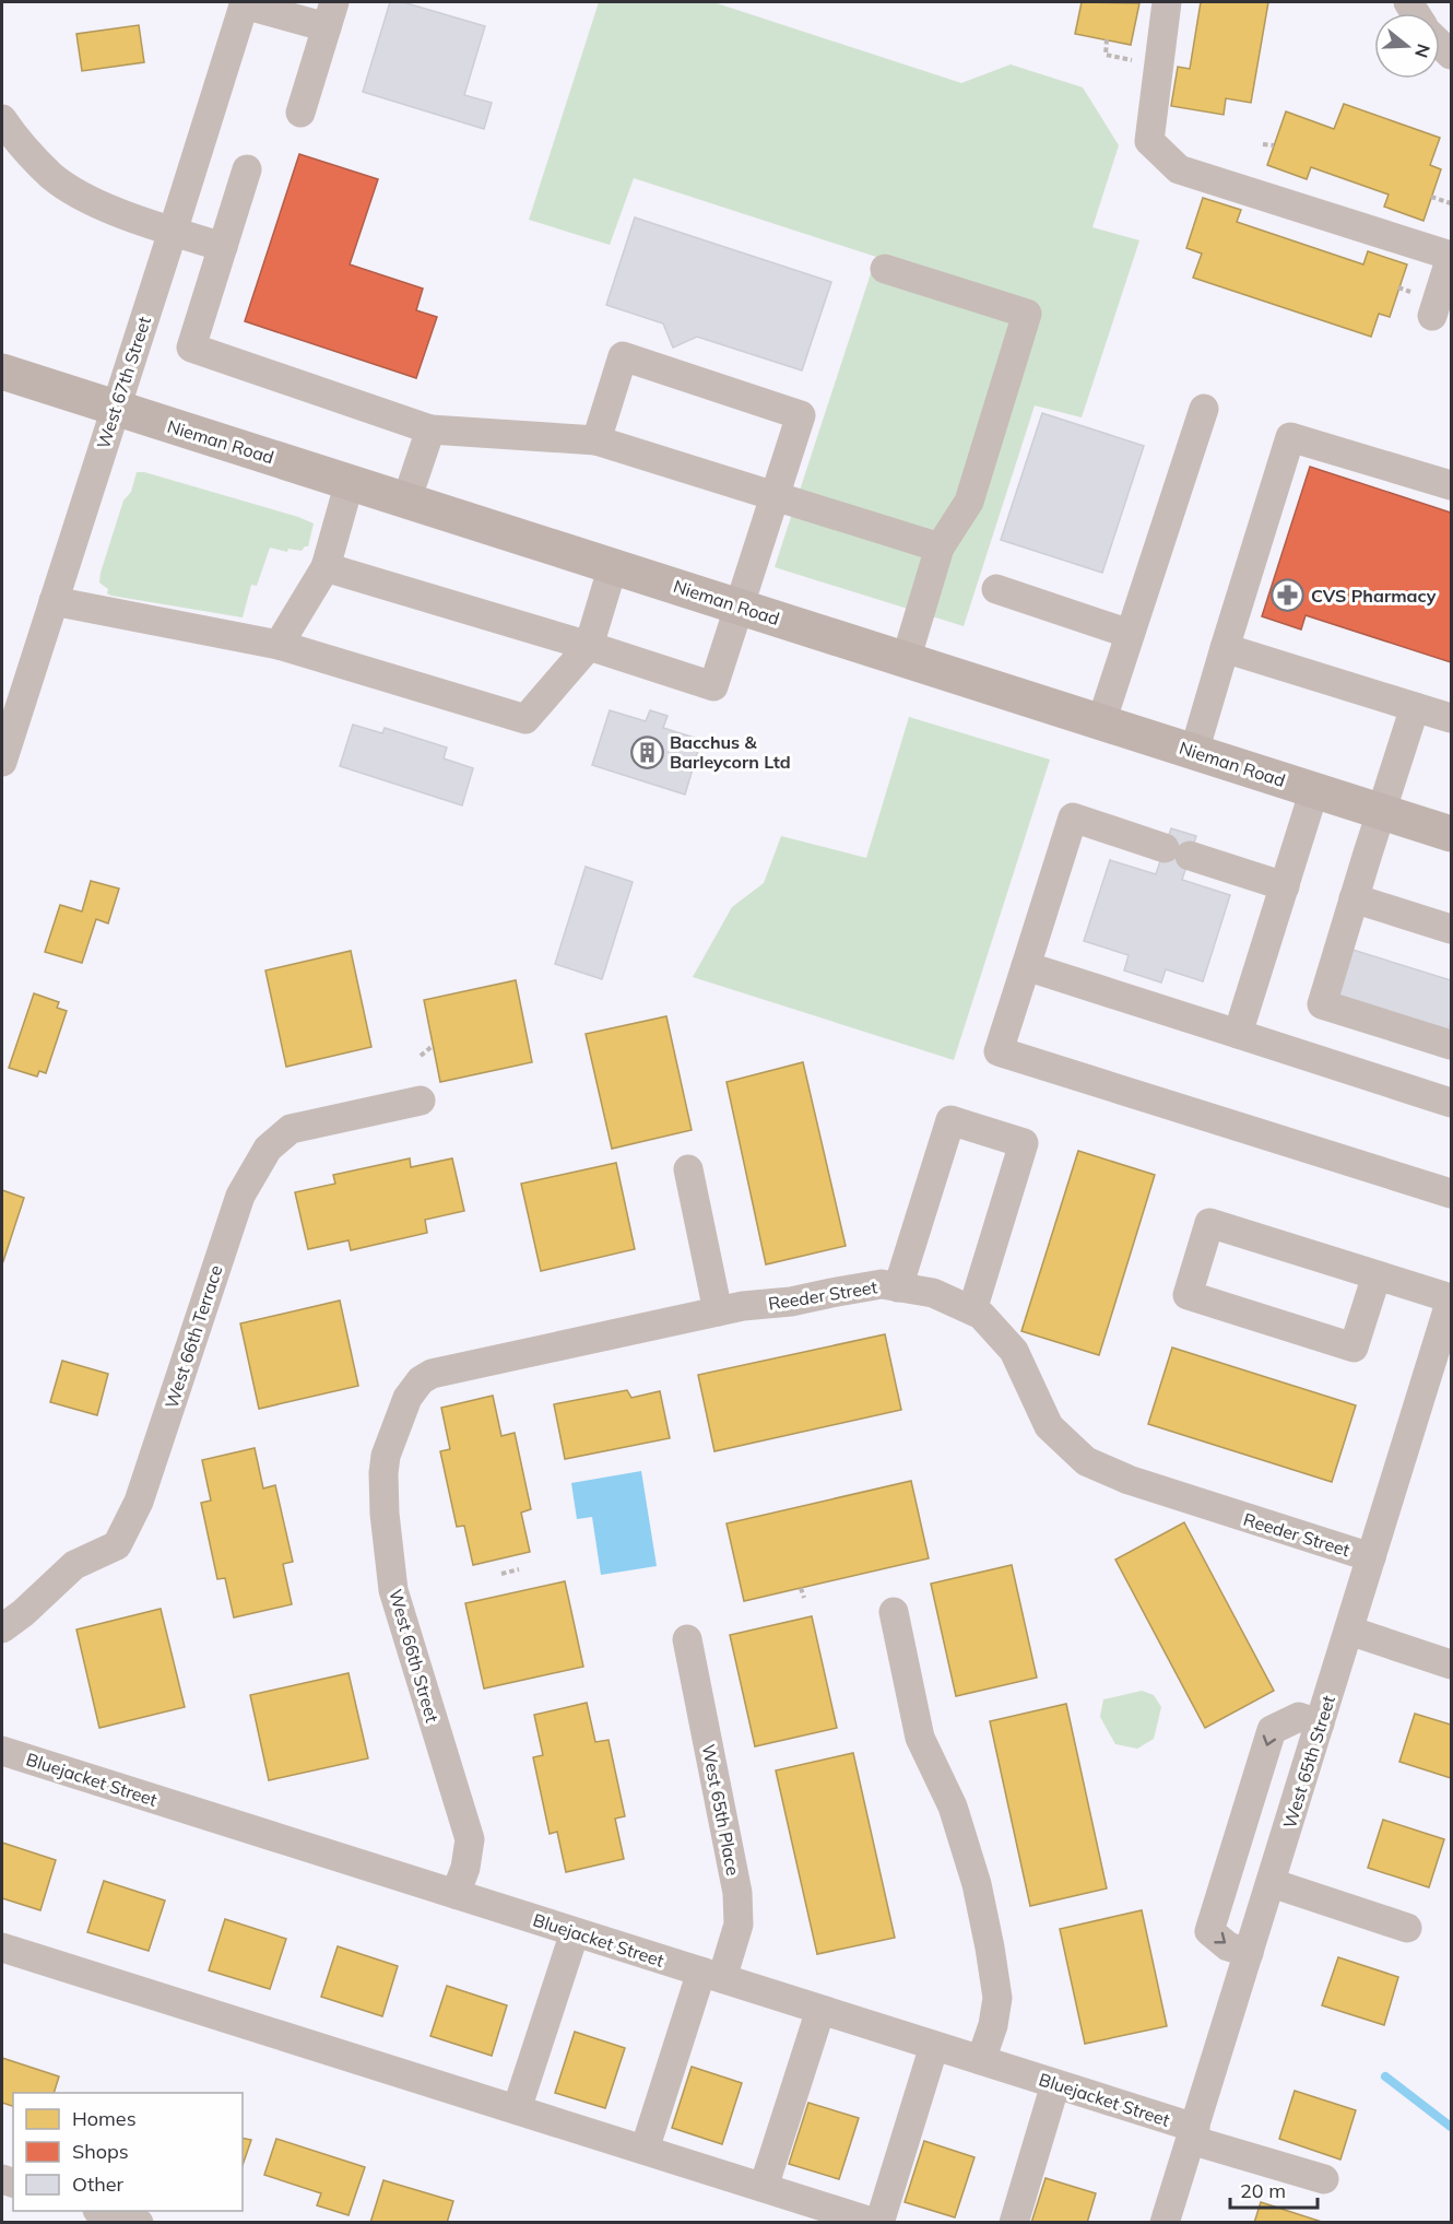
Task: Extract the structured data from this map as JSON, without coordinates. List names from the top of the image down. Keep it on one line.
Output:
{"streets":{"main road":["Nieman Road"],"street":["West 67th Street","Reeder Street","West 66th Terrace","West 66th Street","West 65th Street","Bluejacket Street","West 65th Place"]},"crossings":[["West 67th Street","Nieman Road"],["Reeder Street","West 66th Street"],["Reeder Street","West 65th Street"],["West 66th Street","Bluejacket Street"],["West 65th Street","Bluejacket Street"],["Bluejacket Street","West 65th Place"]],"places":{"pharmacy":["CVS Pharmacy"],"building":["Bacchus & Barleycorn Ltd"]},"legend":["Homes","Shops","Other"],"scale_bar":"20 m","north":"right"}
